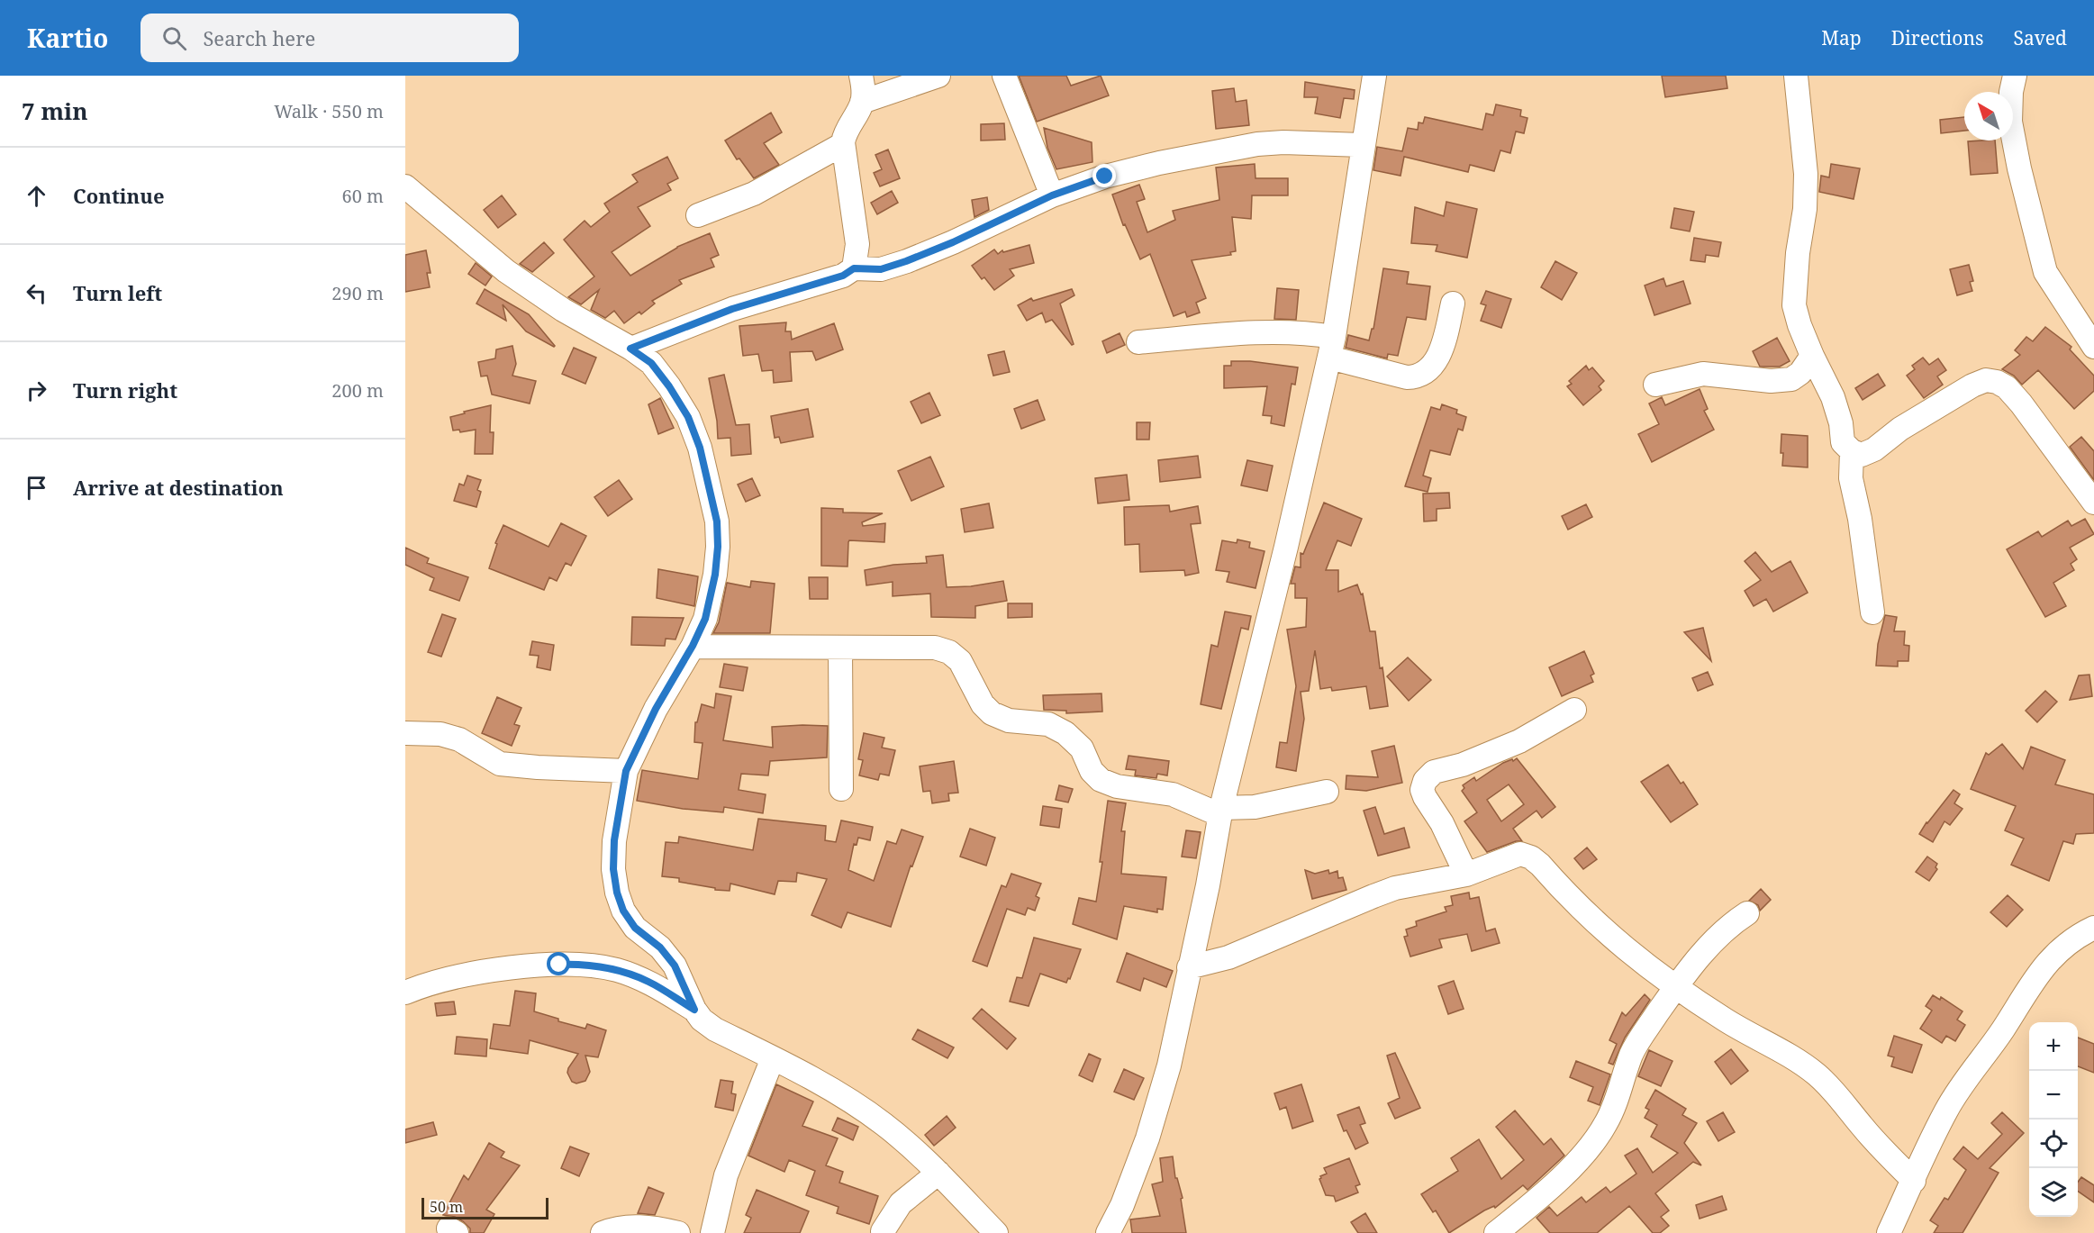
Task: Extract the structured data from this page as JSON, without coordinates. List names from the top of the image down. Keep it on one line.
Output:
{"scale_bar":"50 m","north":"top left","page":{"header":"Kartio","search":"Search here","nav":["Map","Directions","Saved"],"heading":["7 min","Walk · 550 m"],"list":[["Continue","60 m"],["Turn left","290 m"],["Turn right","200 m"],"Arrive at destination"],"map_buttons":["+","−"],"scale":"50 m"}}
